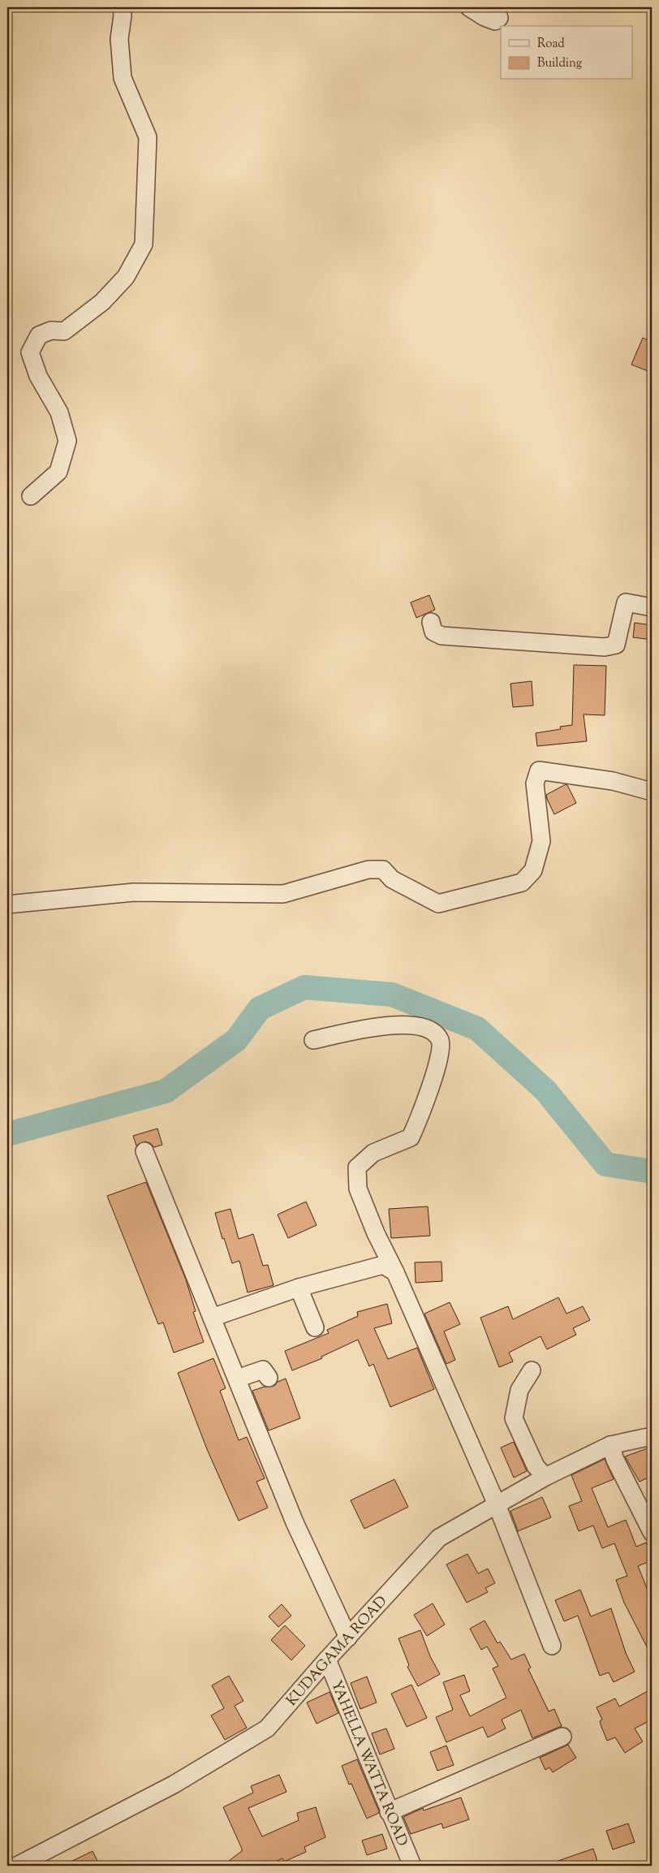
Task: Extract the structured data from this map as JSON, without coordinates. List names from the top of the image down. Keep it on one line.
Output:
{"streets":{"street":["KUDAGAMA ROAD","YAHELLA WATTA ROAD"]},"crossings":[["KUDAGAMA ROAD","YAHELLA WATTA ROAD"]],"legend":["Road","Building"]}
